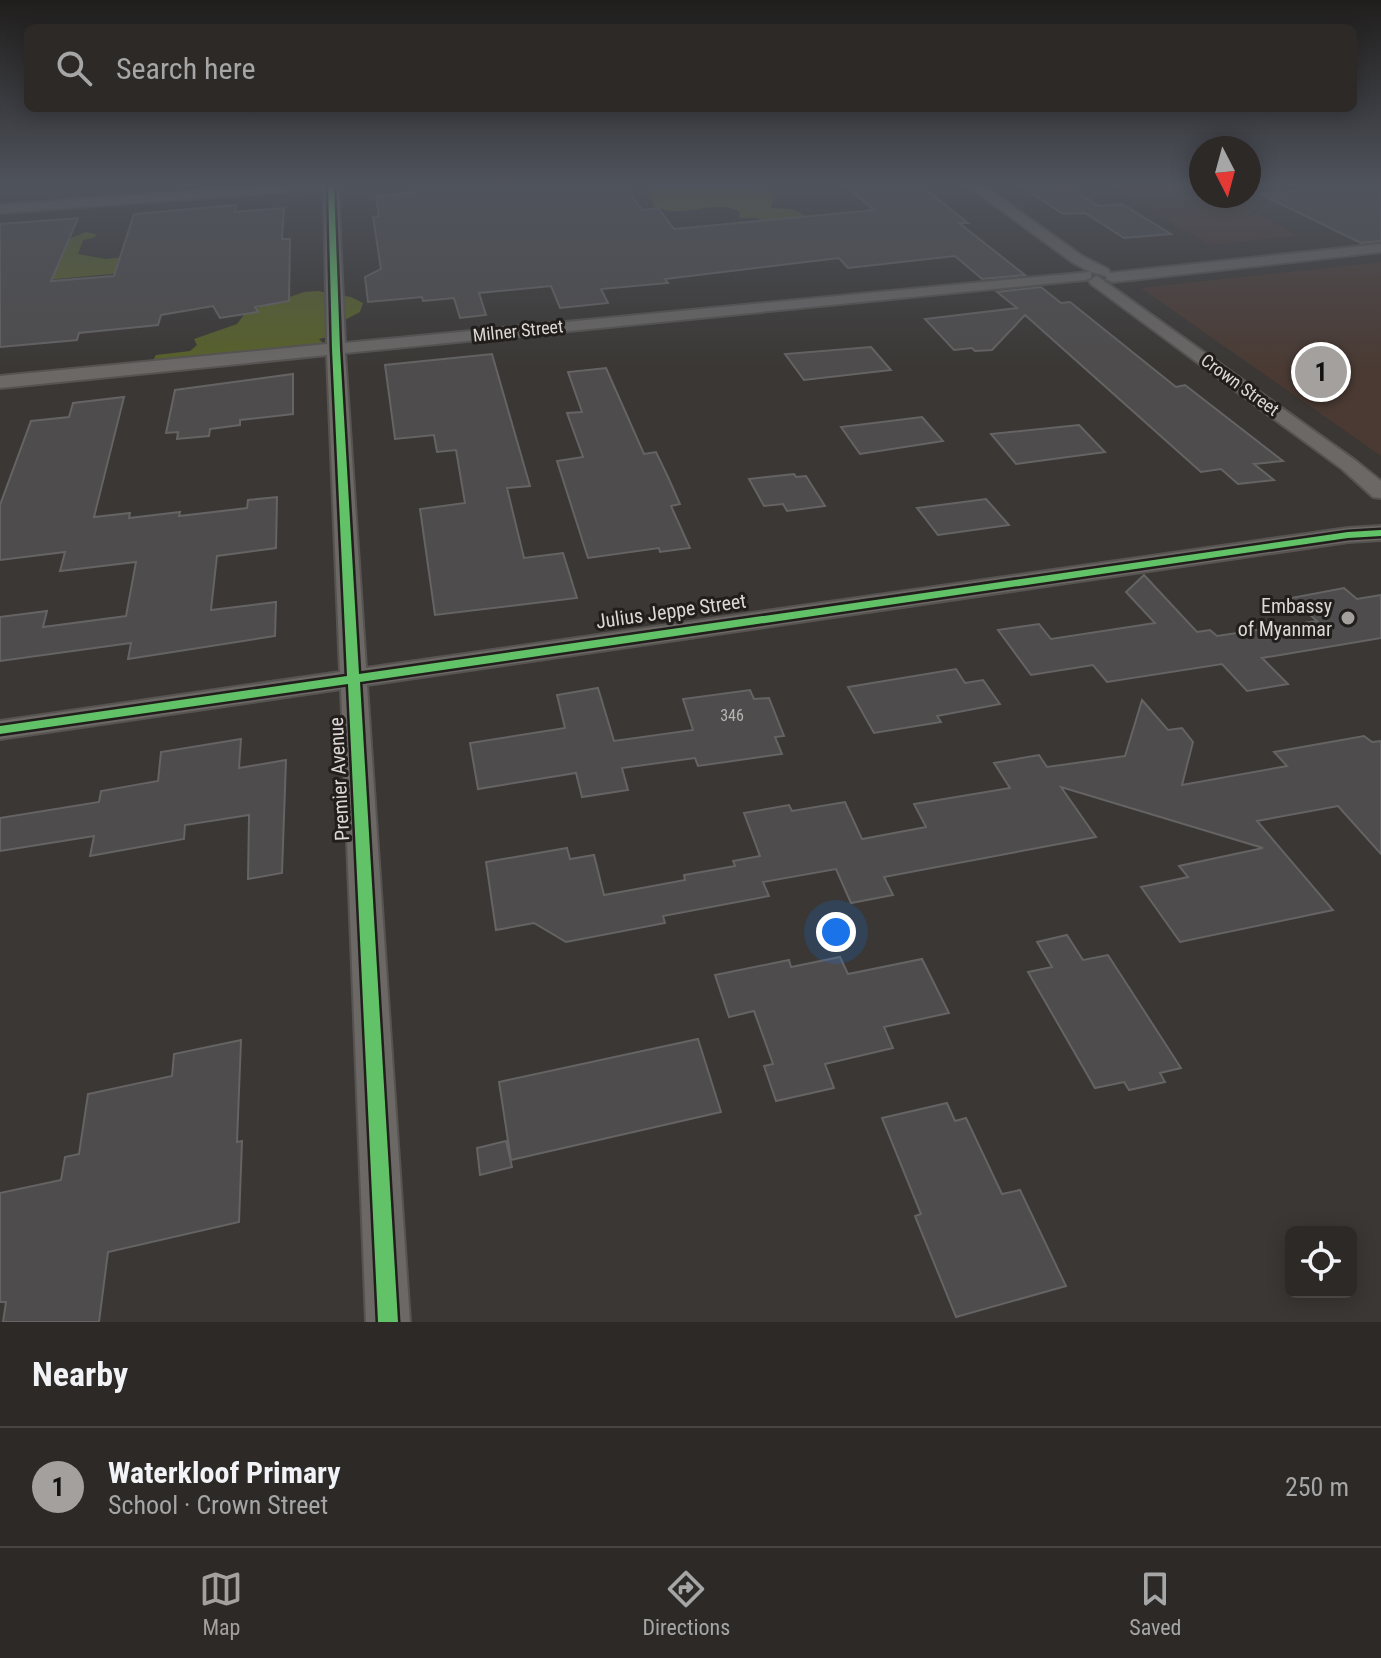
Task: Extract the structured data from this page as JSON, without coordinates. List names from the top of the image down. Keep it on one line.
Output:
{"streets":{"street":["Milner Street","Crown Street","Julius Jeppe Street","Premier Avenue"]},"crossings":[["Milner Street","Crown Street"],["Milner Street","Premier Avenue"],["Julius Jeppe Street","Premier Avenue"]],"places":["Embassy of Myanmar"],"house_numbers":["346"],"north":"bottom","page":{"search":"Search here","pins":"1","heading":"Nearby","list":[{"mark":"1","name":"Waterkloof Primary","note":"School · Crown Street","value":"250 m"}],"nav":["Map","Directions","Saved"]}}
